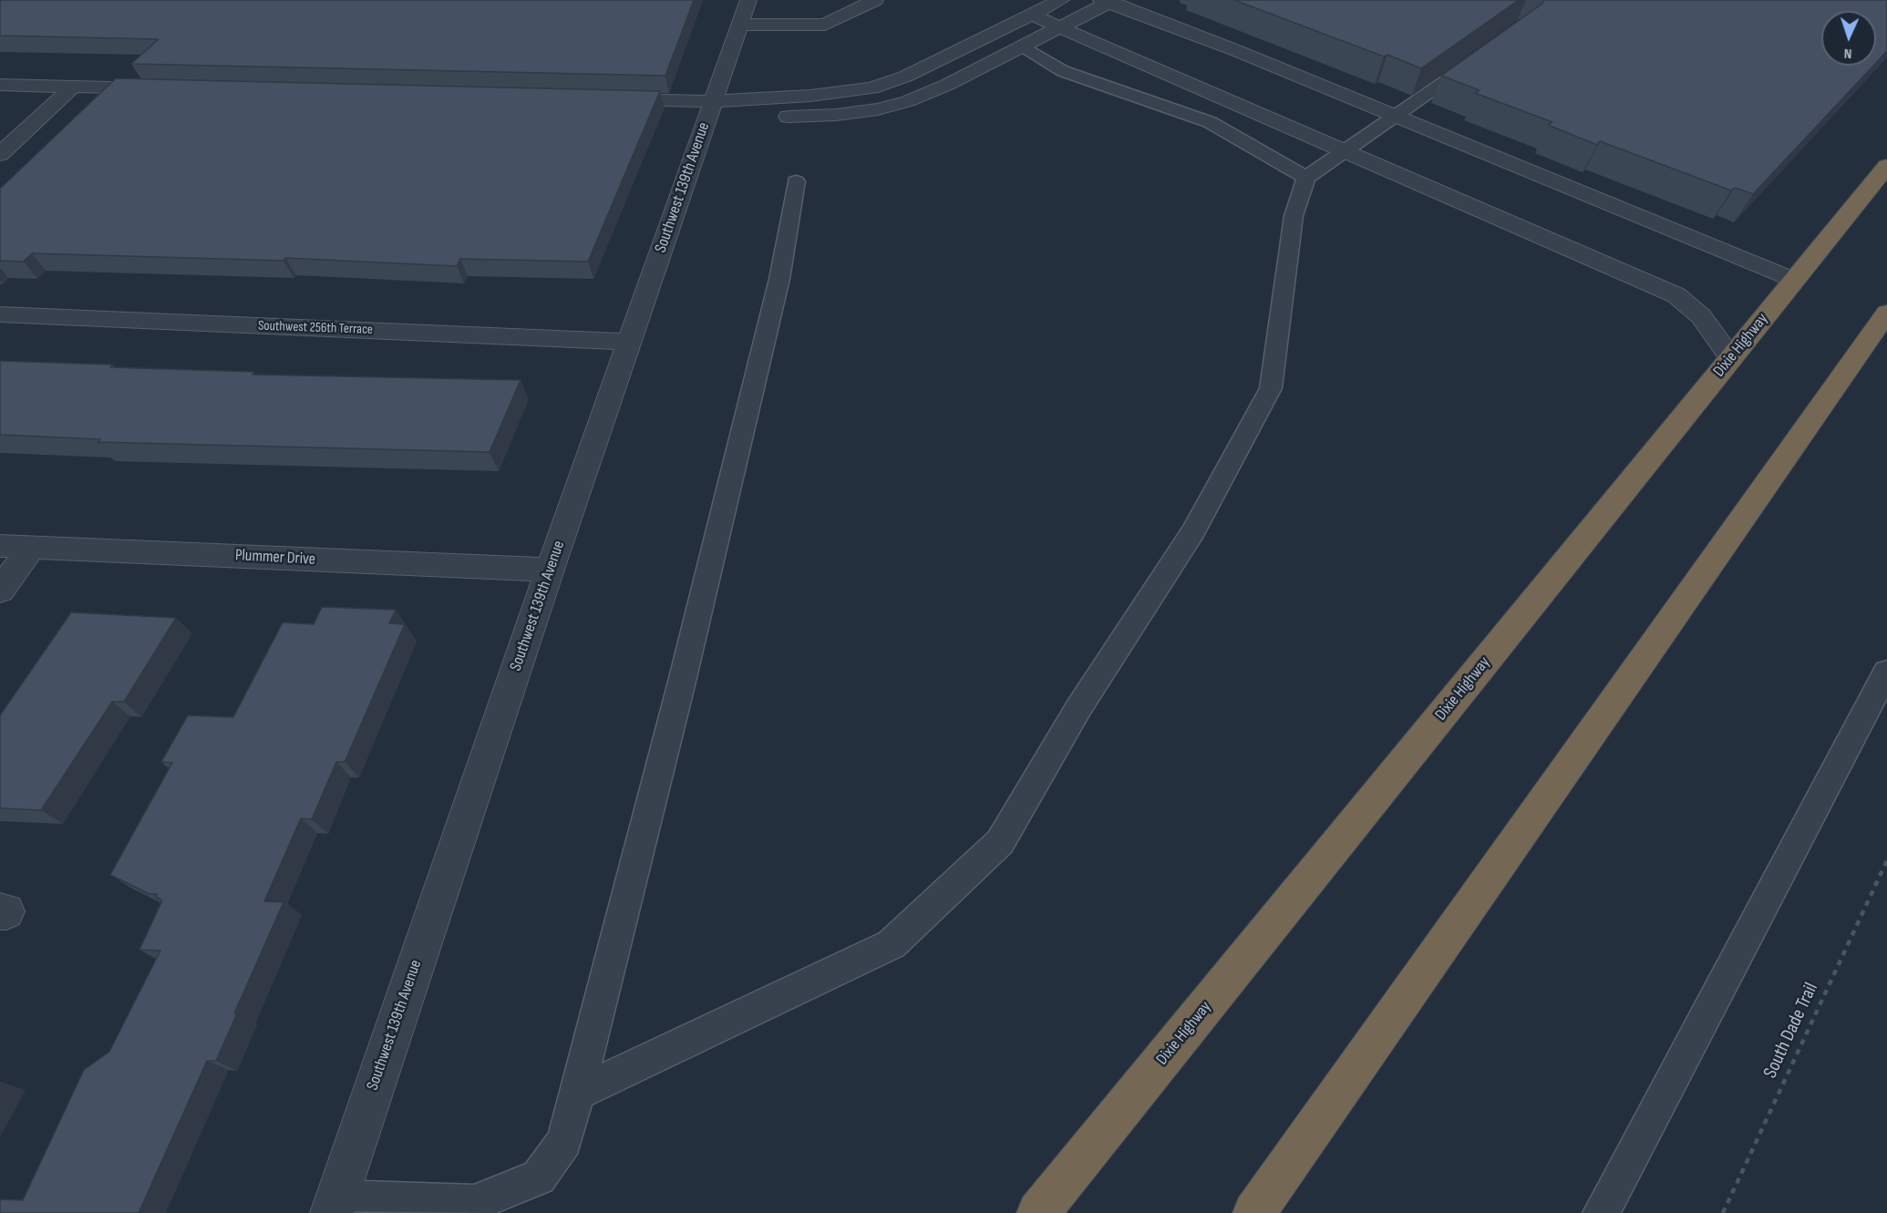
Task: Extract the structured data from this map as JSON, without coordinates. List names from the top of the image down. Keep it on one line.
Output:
{"streets":{"highway":["Dixie Highway"],"street":["Southwest 139th Avenue","Southwest 256th Terrace","Plummer Drive"],"path":["South Dade Trail"]},"crossings":[["Southwest 139th Avenue","Southwest 256th Terrace"],["Southwest 139th Avenue","Plummer Drive"]],"north":"bottom"}
